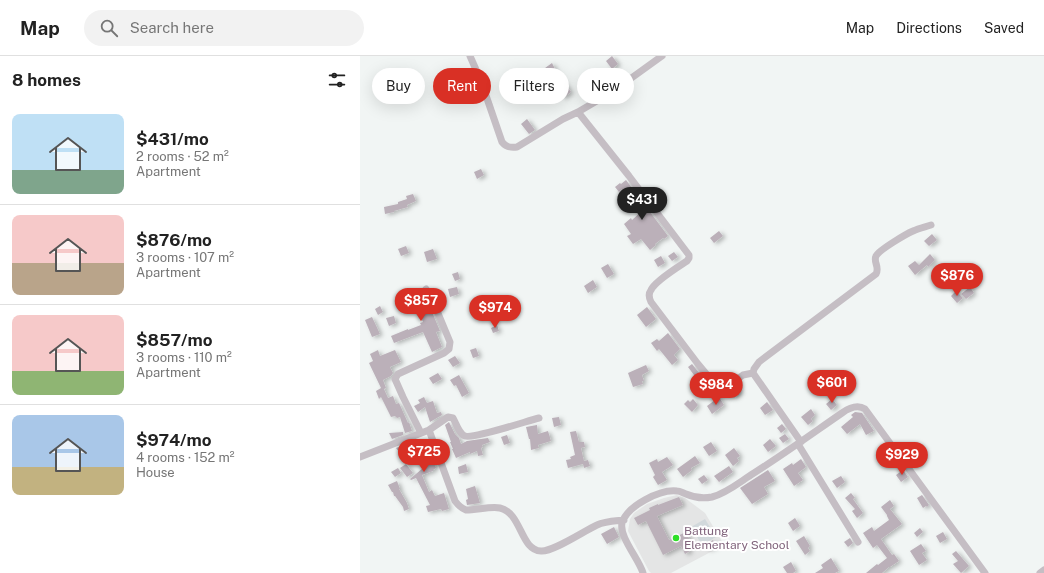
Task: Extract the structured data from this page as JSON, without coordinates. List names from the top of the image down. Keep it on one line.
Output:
{"places":["Battung Elementary School"],"page":{"header":"Map","search":"Search here","nav":["Map","Directions","Saved"],"heading":"8 homes","chip":["Buy","Rent","Filters","New"],"list":[{"name":"$431/mo","note":"2 rooms · 52 m² · Apartment"},{"name":"$876/mo","note":"3 rooms · 107 m² · Apartment"},{"name":"$857/mo","note":"3 rooms · 110 m² · Apartment"},{"name":"$974/mo","note":"4 rooms · 152 m² · House"}],"price":["$431","$876","$857","$974","$601","$984","$725","$929"]}}
